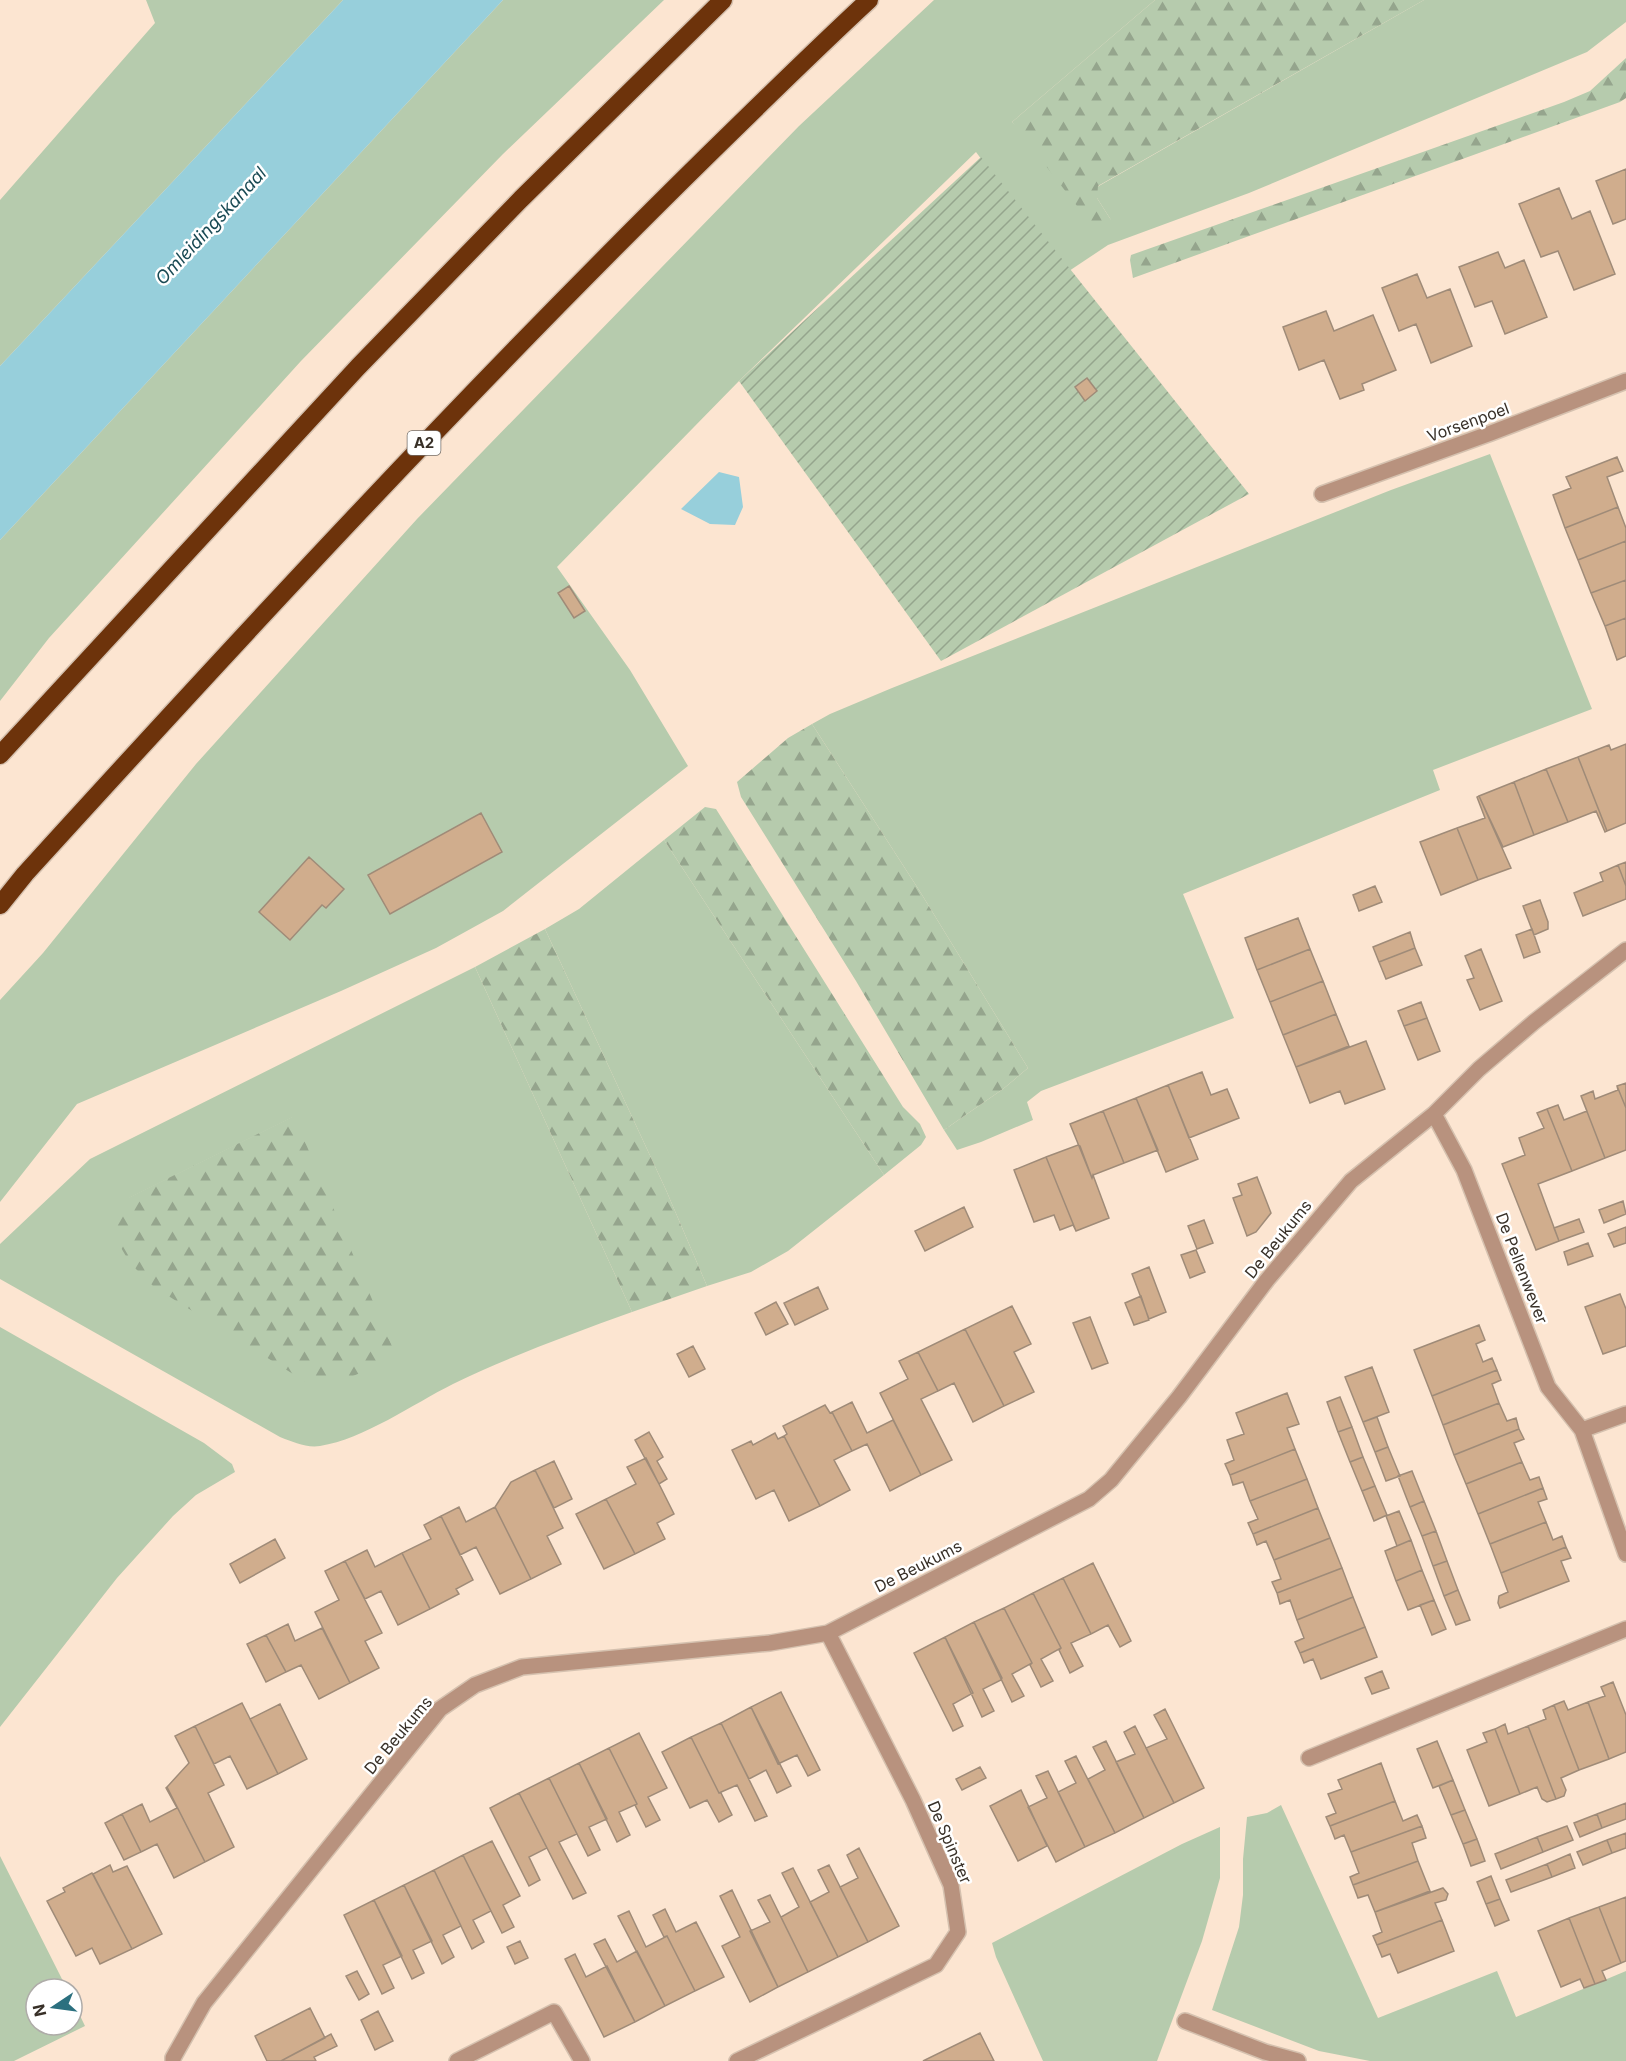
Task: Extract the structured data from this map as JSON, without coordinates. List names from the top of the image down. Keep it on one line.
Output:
{"streets":{"highway":["A2"],"street":["Vorsenpoel","De Beukums","De Pellenwever","De Spinster"]},"crossings":[["De Beukums","De Pellenwever"],["De Beukums","De Spinster"]],"water":["Omleidingskanaal"],"north":"left"}
